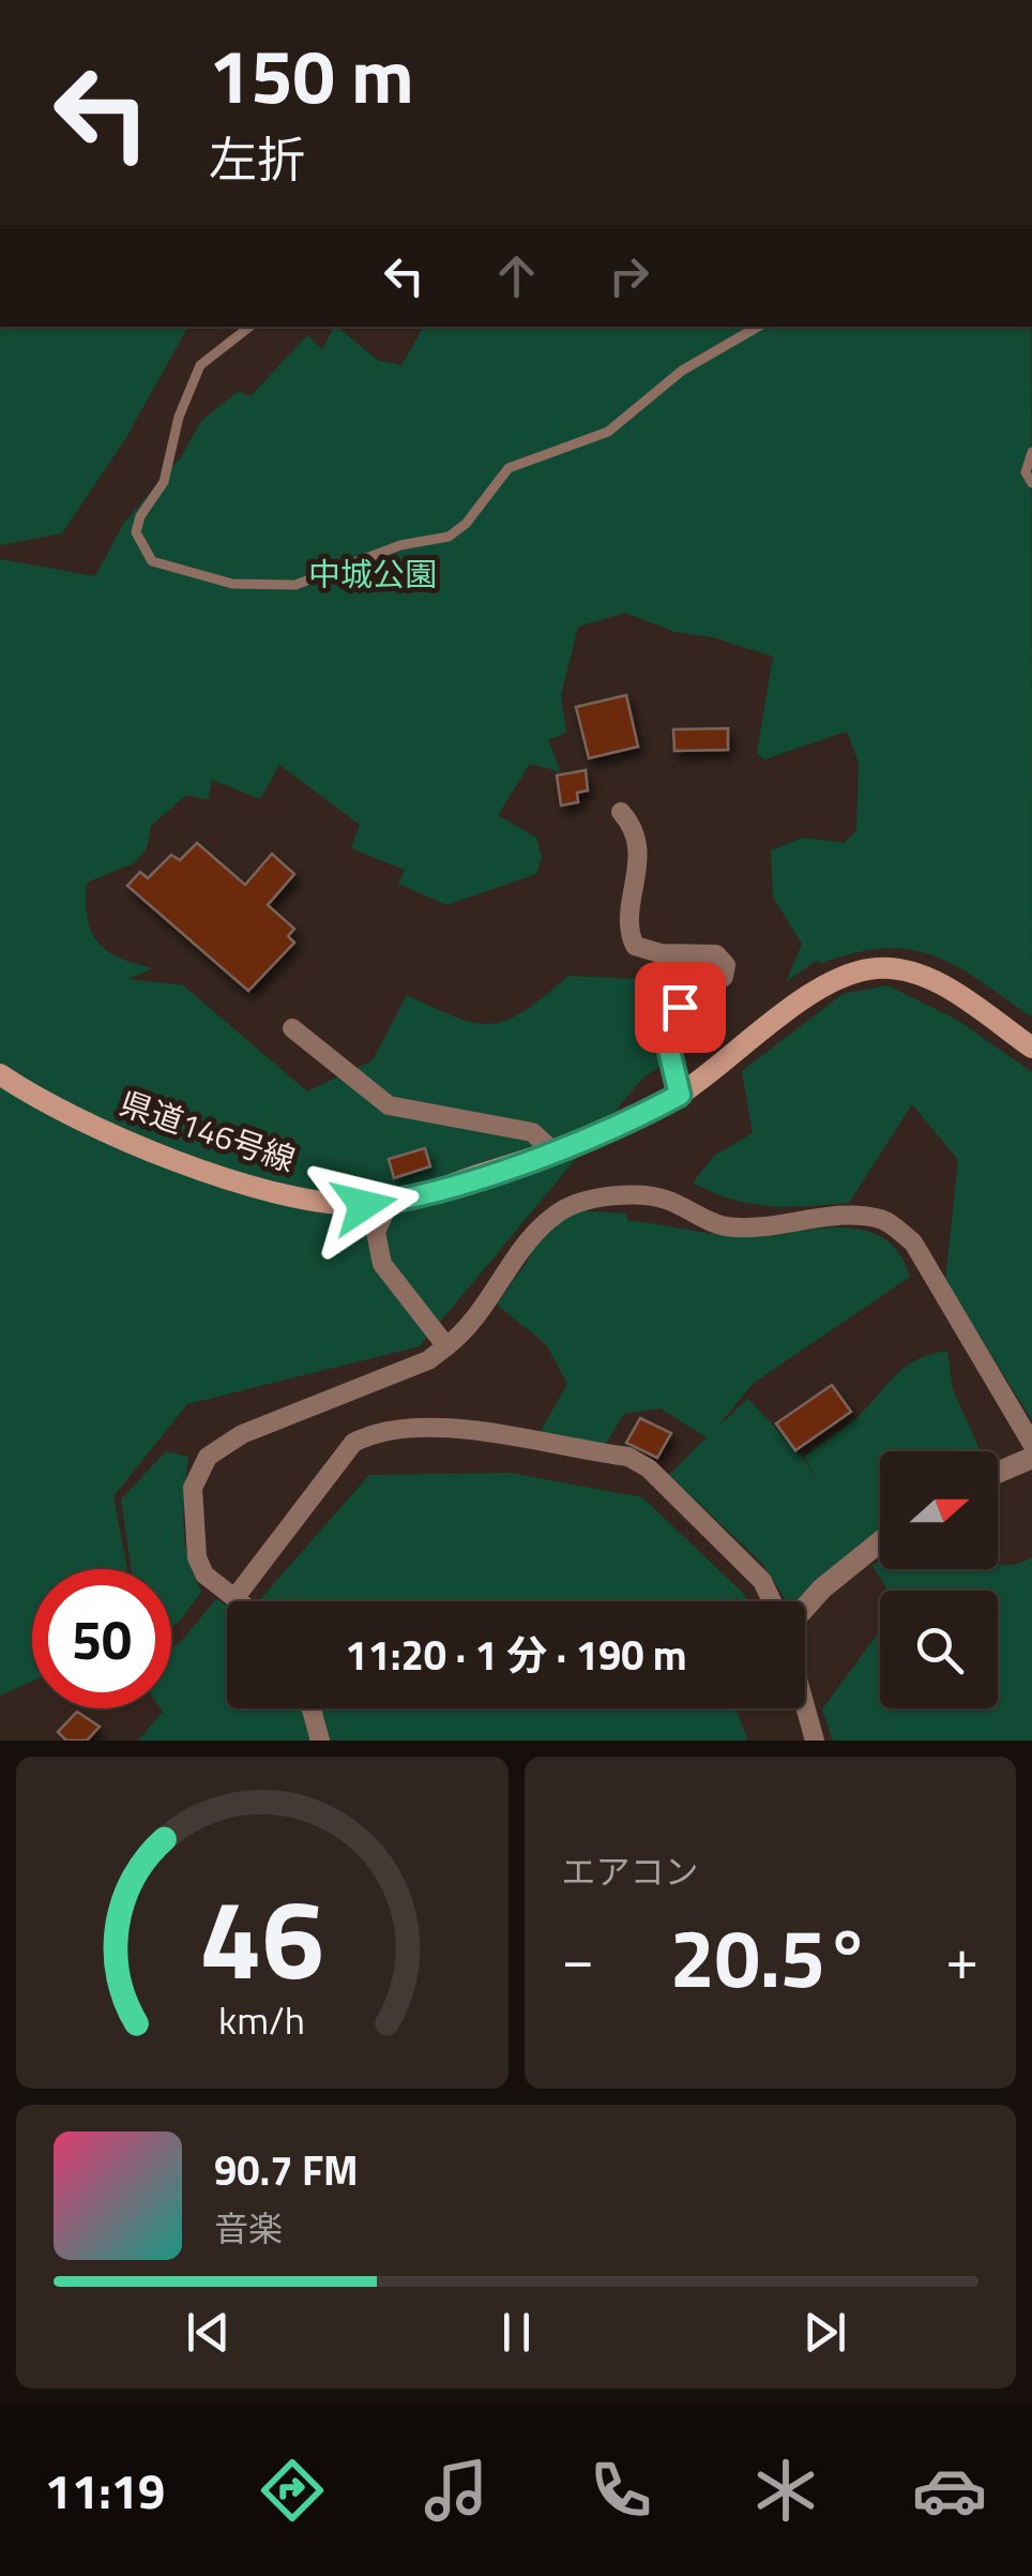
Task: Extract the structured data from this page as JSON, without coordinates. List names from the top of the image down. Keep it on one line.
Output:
{"streets":{"main road":["県道146号線"]},"parks":["中城公園"],"north":"right","page":{"turn":["150 m","左折"],"limit":"50","trip":"11:20 · 1 分 · 190 m","tile":"エアコン","heat":["−","20.5°","+"],"song":["90.7 FM","音楽"],"tabs":"11:19","gauge":["46","km/h"]}}
